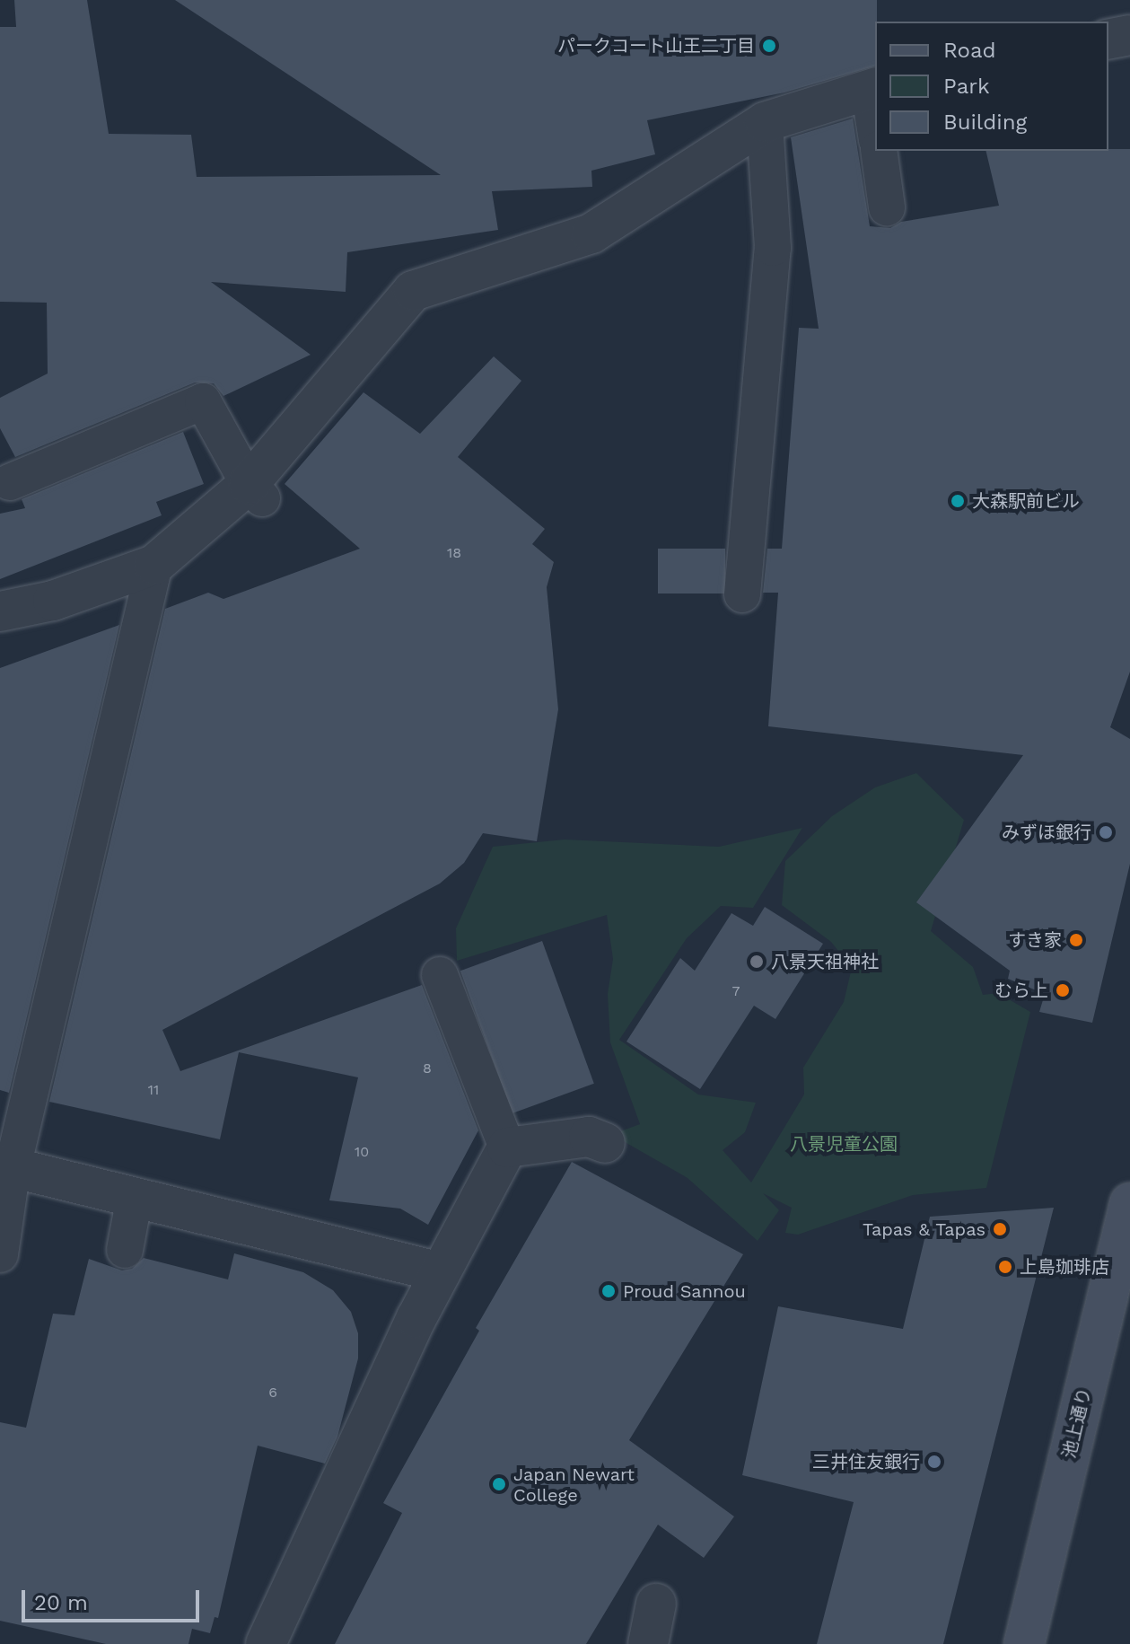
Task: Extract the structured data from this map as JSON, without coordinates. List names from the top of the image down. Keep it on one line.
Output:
{"streets":{"main road":["池上通り"]},"parks":["八景児童公園"],"places":["パークコート山王二丁目","大森駅前ビル","みずほ銀行","すき家","八景天祖神社","むら上","Tapas & Tapas","上島珈琲店","Proud Sannou","三井住友銀行","Japan Newart College"],"house_numbers":["18","7","8","11","10","6"],"legend":["Road","Park","Building"],"scale_bar":"20 m"}
